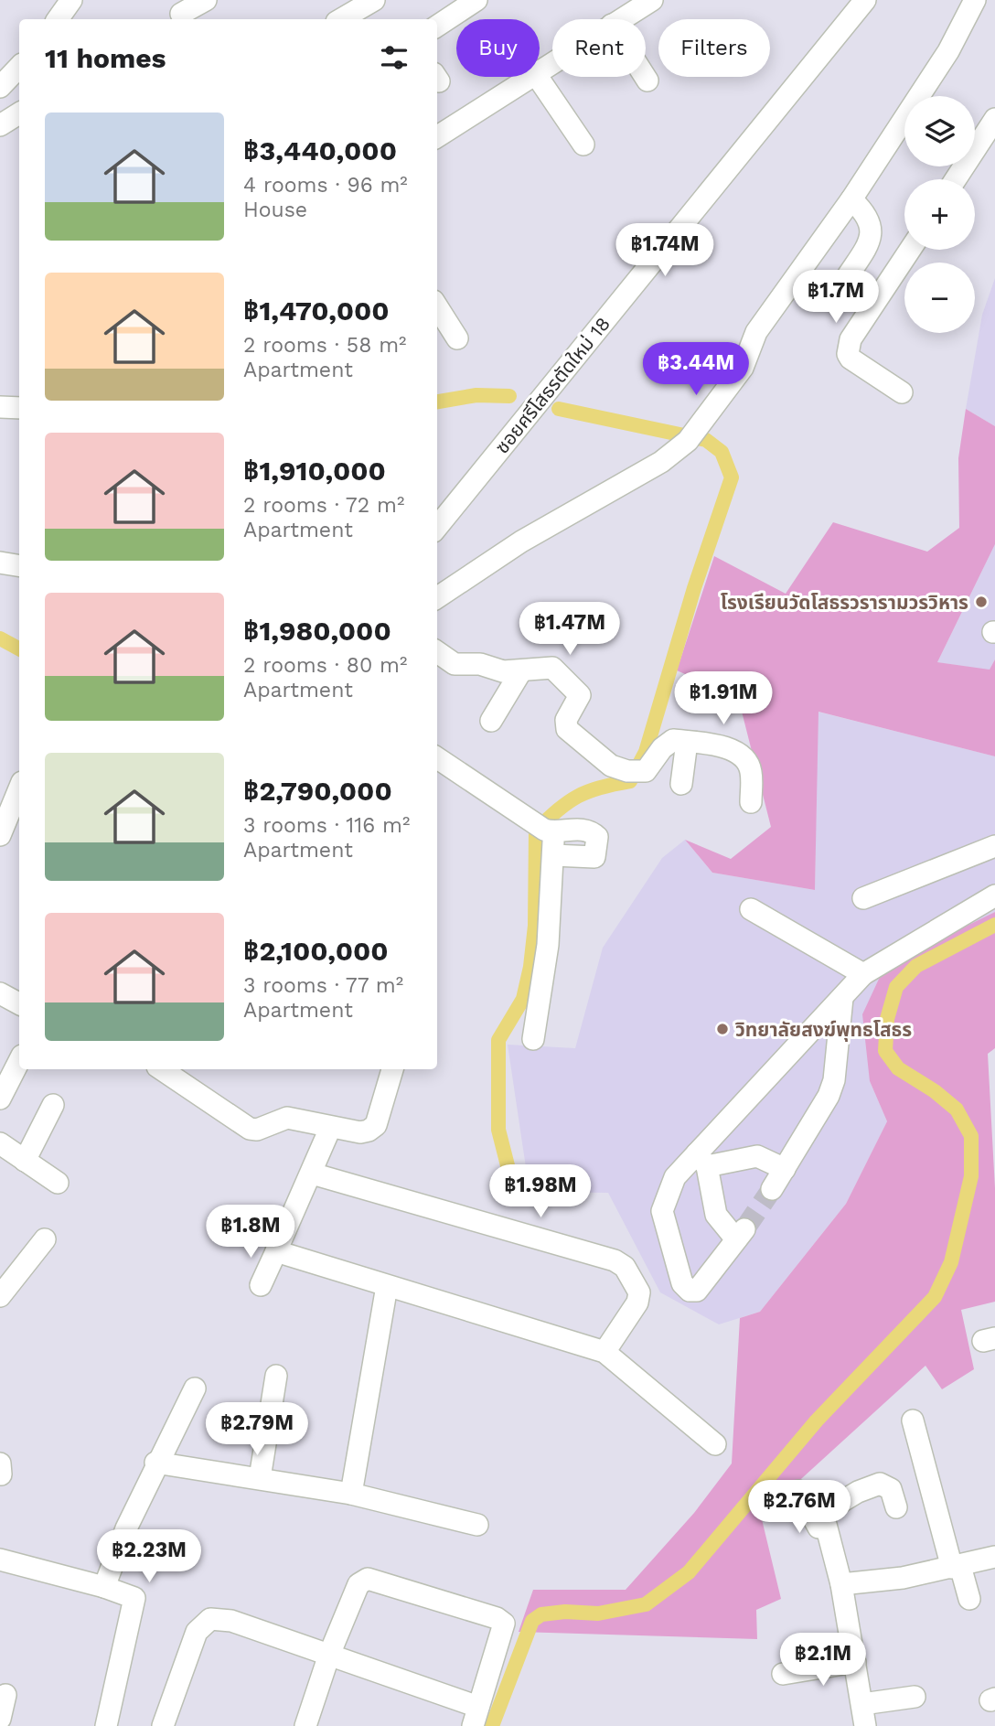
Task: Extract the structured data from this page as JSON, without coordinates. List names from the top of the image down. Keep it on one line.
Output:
{"streets":{"street":["ซอยศรีโสธรตัดใหม่ 18"]},"places":["โรงเรียนวัดโสธรวรารามวรวิหาร","วิทยาลัยสงฆ์พุทธโสธร"],"page":{"chip":["Buy","Rent","Filters"],"heading":"11 homes","map_buttons":["+","−"],"list":[{"name":"฿3,440,000","note":"4 rooms · 96 m² · House"},{"name":"฿1,470,000","note":"2 rooms · 58 m² · Apartment"},{"name":"฿1,910,000","note":"2 rooms · 72 m² · Apartment"},{"name":"฿1,980,000","note":"2 rooms · 80 m² · Apartment"},{"name":"฿2,790,000","note":"3 rooms · 116 m² · Apartment"},{"name":"฿2,100,000","note":"3 rooms · 77 m² · Apartment"}],"price":["฿1.74M","฿1.7M","฿3.44M","฿1.47M","฿1.91M","฿1.98M","฿1.8M","฿2.79M","฿2.76M","฿2.23M","฿2.1M"]}}
